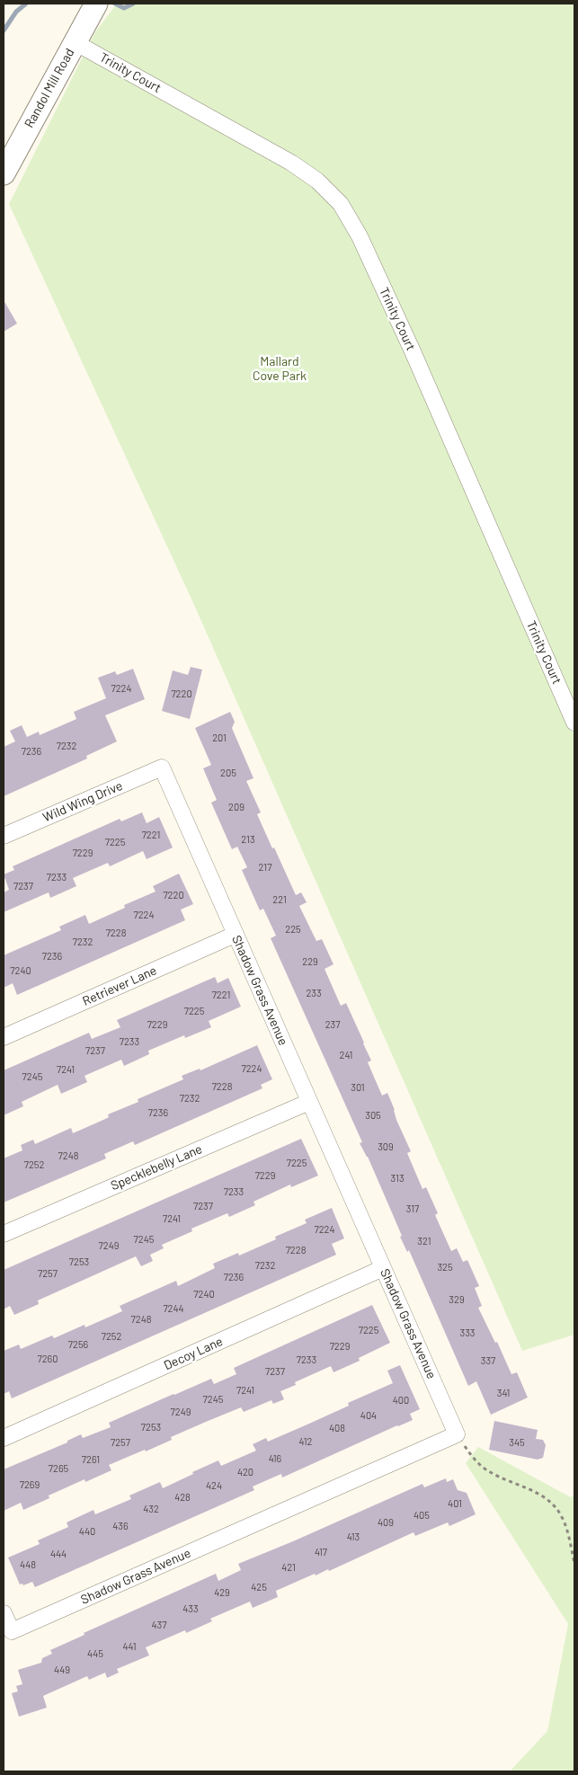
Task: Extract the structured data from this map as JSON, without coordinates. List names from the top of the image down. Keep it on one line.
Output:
{"streets":{"main road":["Randol Mill Road"],"street":["Trinity Court","Wild Wing Drive","Retriever Lane","Shadow Grass Avenue","Specklebelly Lane","Decoy Lane"]},"crossings":[["Trinity Court","Randol Mill Road"],["Wild Wing Drive","Shadow Grass Avenue"],["Retriever Lane","Shadow Grass Avenue"],["Shadow Grass Avenue","Specklebelly Lane"],["Shadow Grass Avenue","Decoy Lane"]],"parks":["Mallard Cove Park"],"house_numbers":["7224","7220","201","7232","7236","205","209","7221","213","7225","7229","217","7233","7237","7220","221","7224","225","7228","7232","7236","229","7240","233","7221","7225","7229","237","7233","7237","241","7224","7241","7245","7228","301","7232","7236","305","309","7248","7225","7252","7229","313","7233","7237","317","7241","7224","7245","321","7249","7228","7253","7232","325","7257","7236","7240","329","7244","7248","7225","333","7252","7256","7229","7260","7233","337","7237","7241","341","7245","400","7249","404","7253","408","412","7257","345","416","7261","7265","420","7269","424","428","401","432","405","409","436","440","413","417","444","448","421","425","429","433","437","441","445","449"]}
